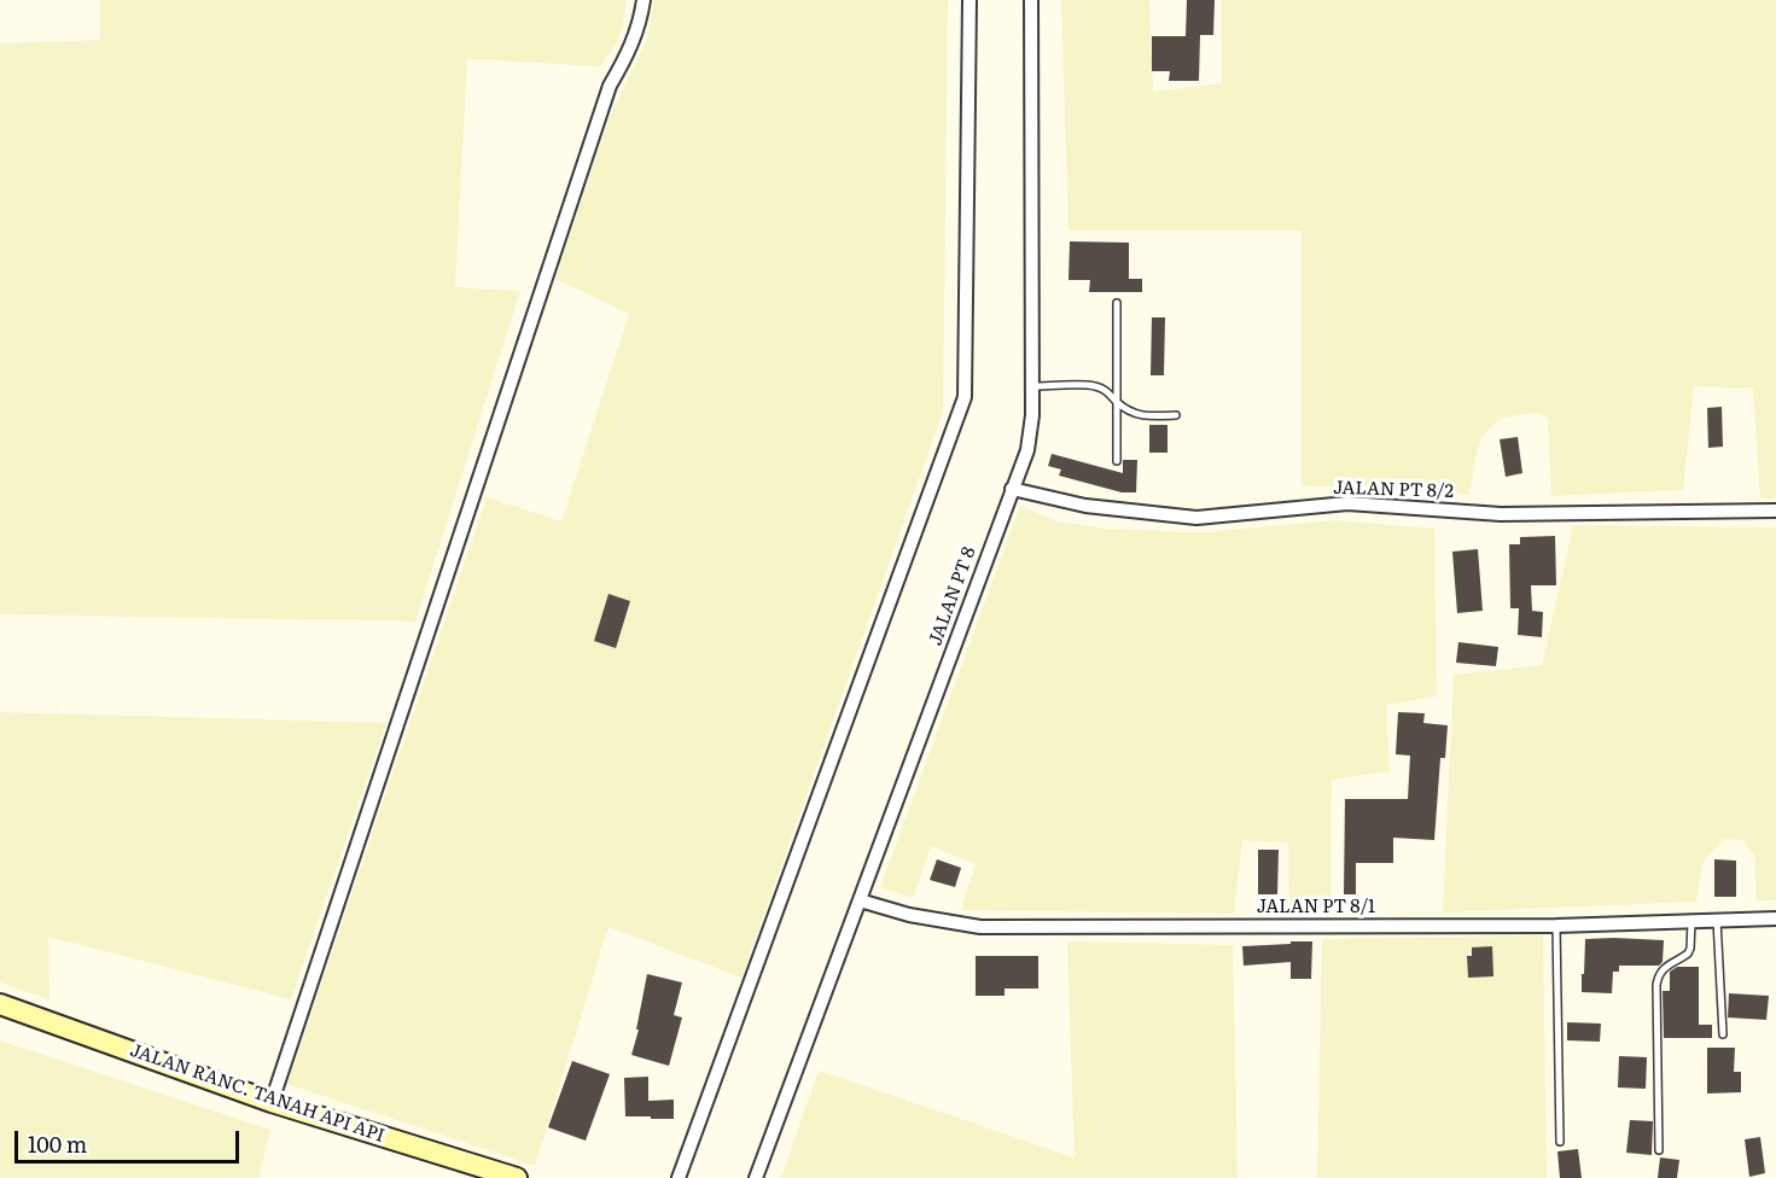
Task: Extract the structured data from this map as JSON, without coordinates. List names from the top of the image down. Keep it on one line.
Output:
{"streets":{"street":["JALAN PT 8/2","JALAN PT 8","JALAN PT 8/1","JALAN RANC. TANAH API API"]},"crossings":[["JALAN PT 8/2","JALAN PT 8"],["JALAN PT 8","JALAN PT 8/1"]],"scale_bar":"100 m"}
